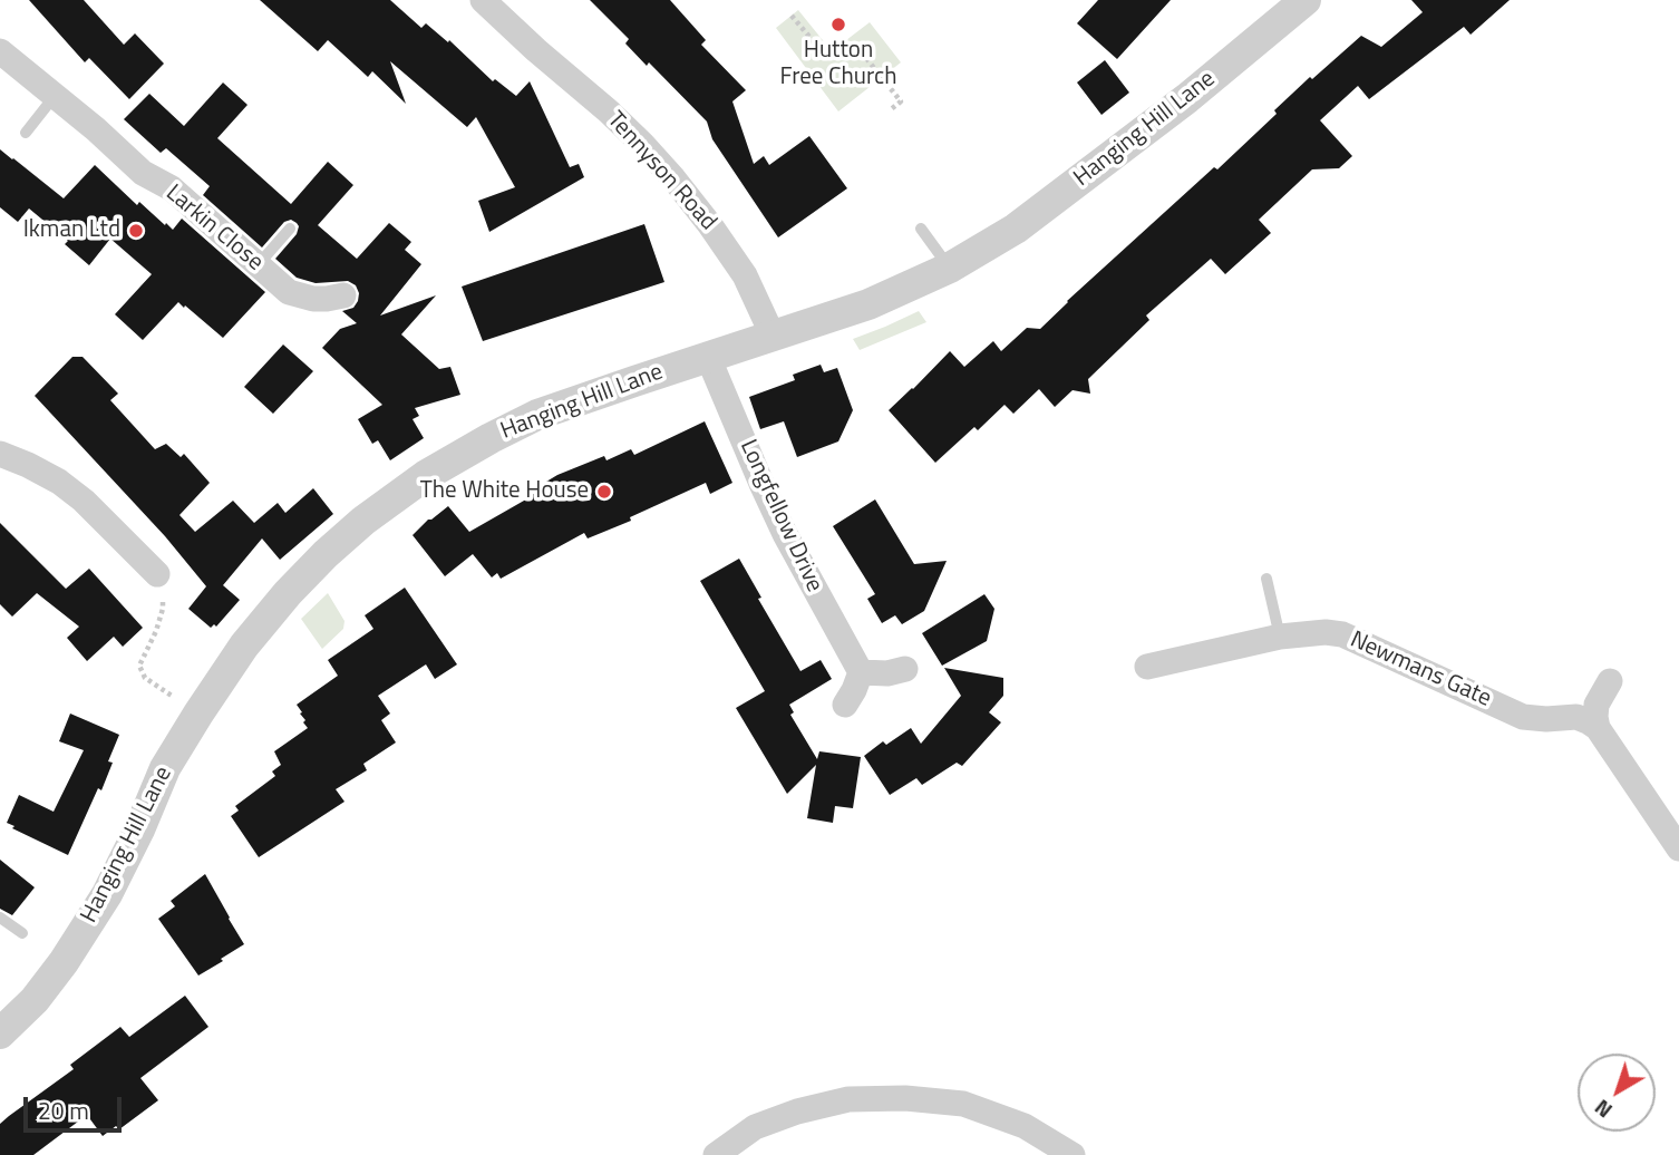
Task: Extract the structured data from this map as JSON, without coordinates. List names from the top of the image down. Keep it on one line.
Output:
{"streets":{"street":["Hanging Hill Lane","Tennyson Road","Larkin Close","Longfellow Drive","Newmans Gate"]},"crossings":[["Hanging Hill Lane","Tennyson Road"],["Hanging Hill Lane","Longfellow Drive"]],"places":["Hutton Free Church","Ikman Ltd","The White House"],"scale_bar":"20 m","north":"bottom left"}
